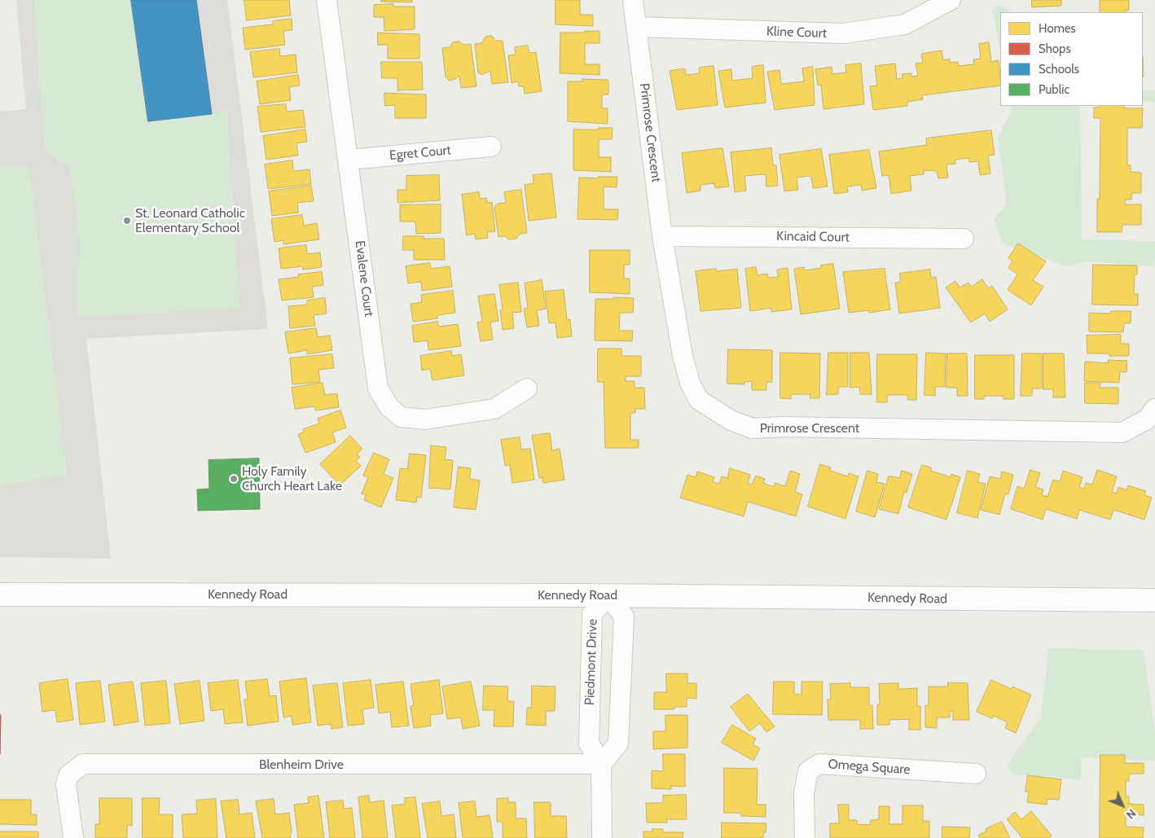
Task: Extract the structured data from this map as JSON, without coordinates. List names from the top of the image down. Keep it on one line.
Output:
{"streets":{"main road":["Kennedy Road"],"street":["Kline Court","Primrose Crescent","Egret Court","Kincaid Court","Evalene Court","Piedmont Drive","Blenheim Drive","Omega Square"]},"crossings":[["Kline Court","Primrose Crescent"],["Primrose Crescent","Kincaid Court"],["Egret Court","Evalene Court"],["Kennedy Road","Piedmont Drive"],["Piedmont Drive","Blenheim Drive"]],"places":["St. Leonard Catholic Elementary School","Holy Family Church Heart Lake"],"legend":["Homes","Shops","Schools","Public"],"north":"bottom right"}
